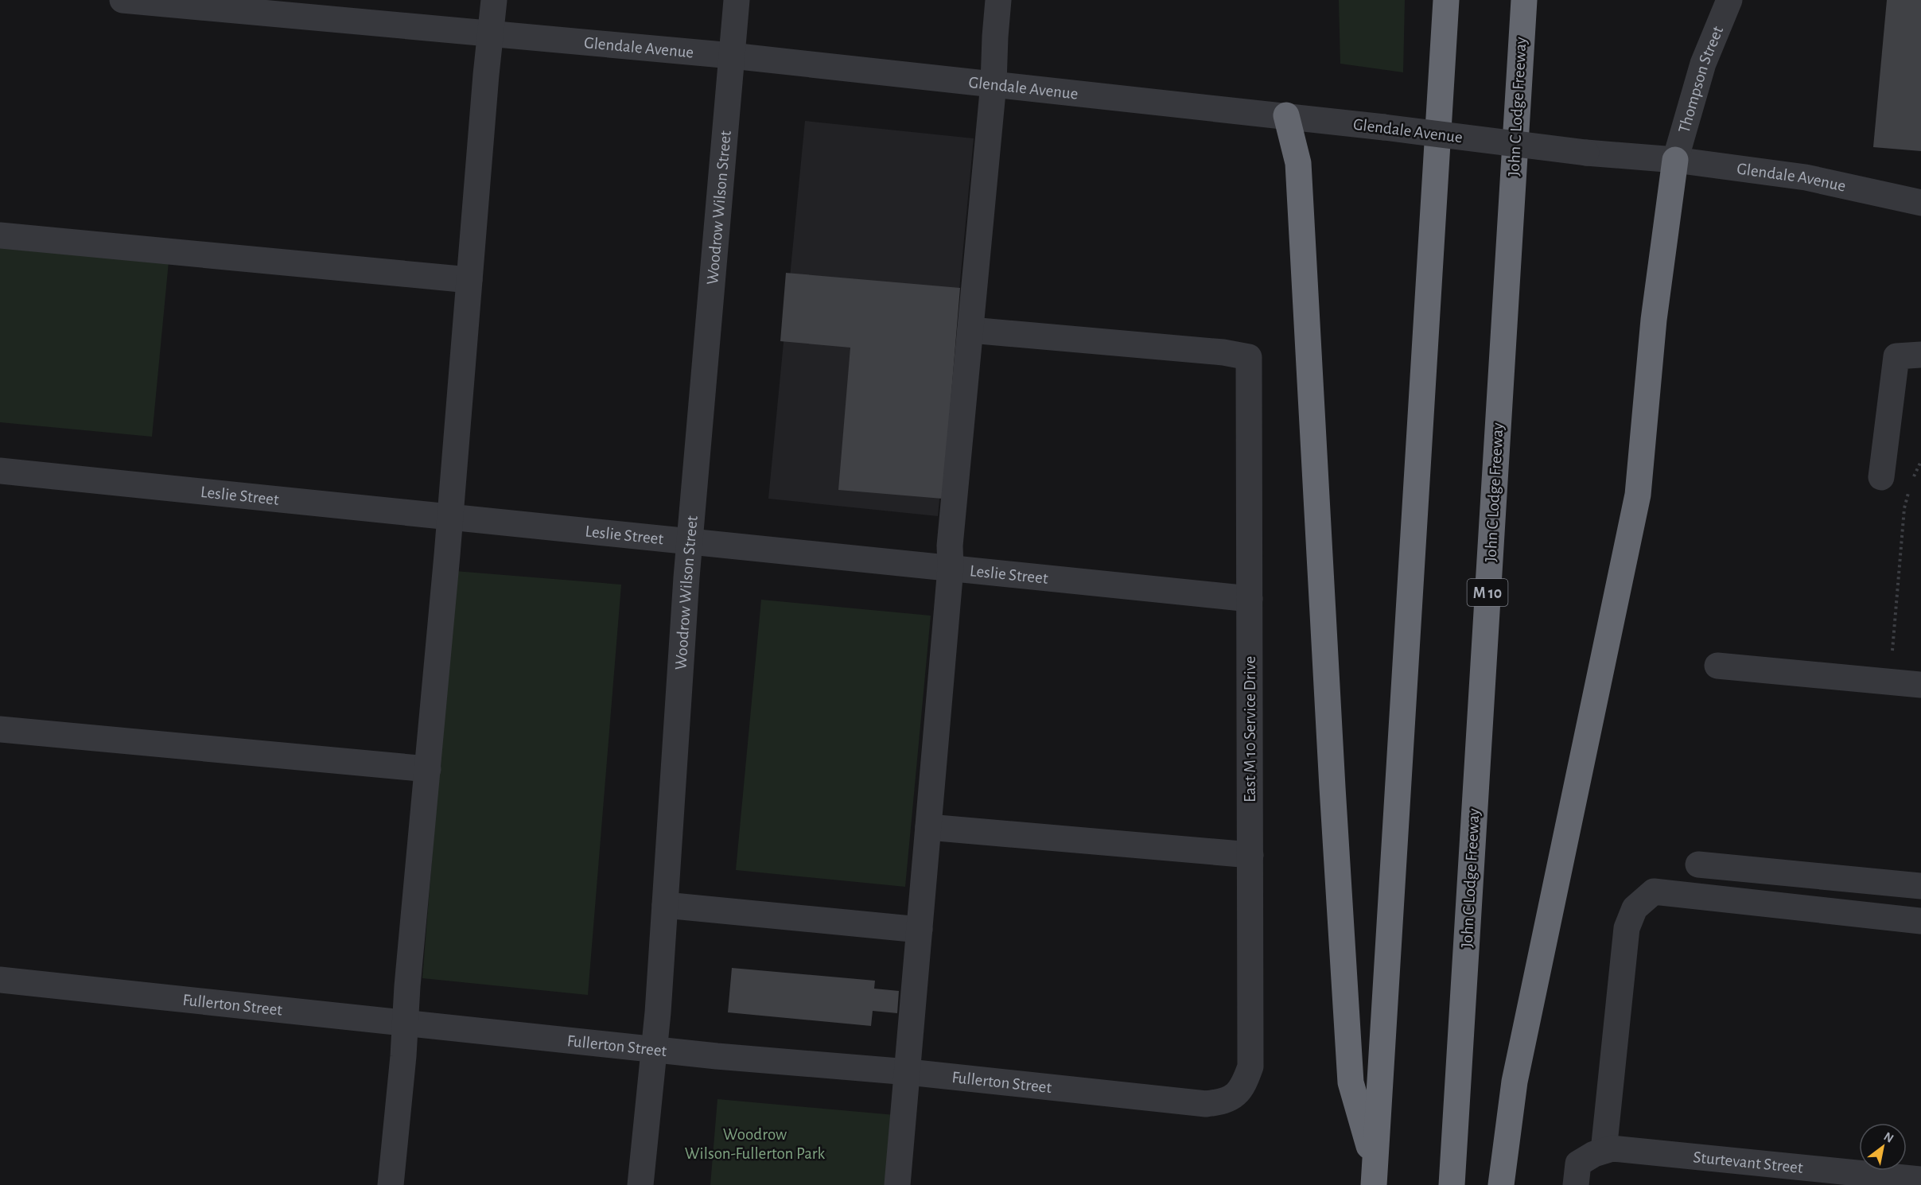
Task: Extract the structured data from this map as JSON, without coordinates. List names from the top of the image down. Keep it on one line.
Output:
{"streets":{"highway":["John C Lodge Freeway","M 10"],"street":["Glendale Avenue","Thompson Street","Woodrow Wilson Street","Leslie Street","East M 10 Service Drive","Fullerton Street","Sturtevant Street"]},"crossings":[["Glendale Avenue","Thompson Street"],["Glendale Avenue","Woodrow Wilson Street"],["Woodrow Wilson Street","Leslie Street"],["Woodrow Wilson Street","Fullerton Street"],["Leslie Street","East M 10 Service Drive"],["East M 10 Service Drive","Fullerton Street"]],"parks":["Woodrow Wilson-Fullerton Park"],"north":"top right"}
